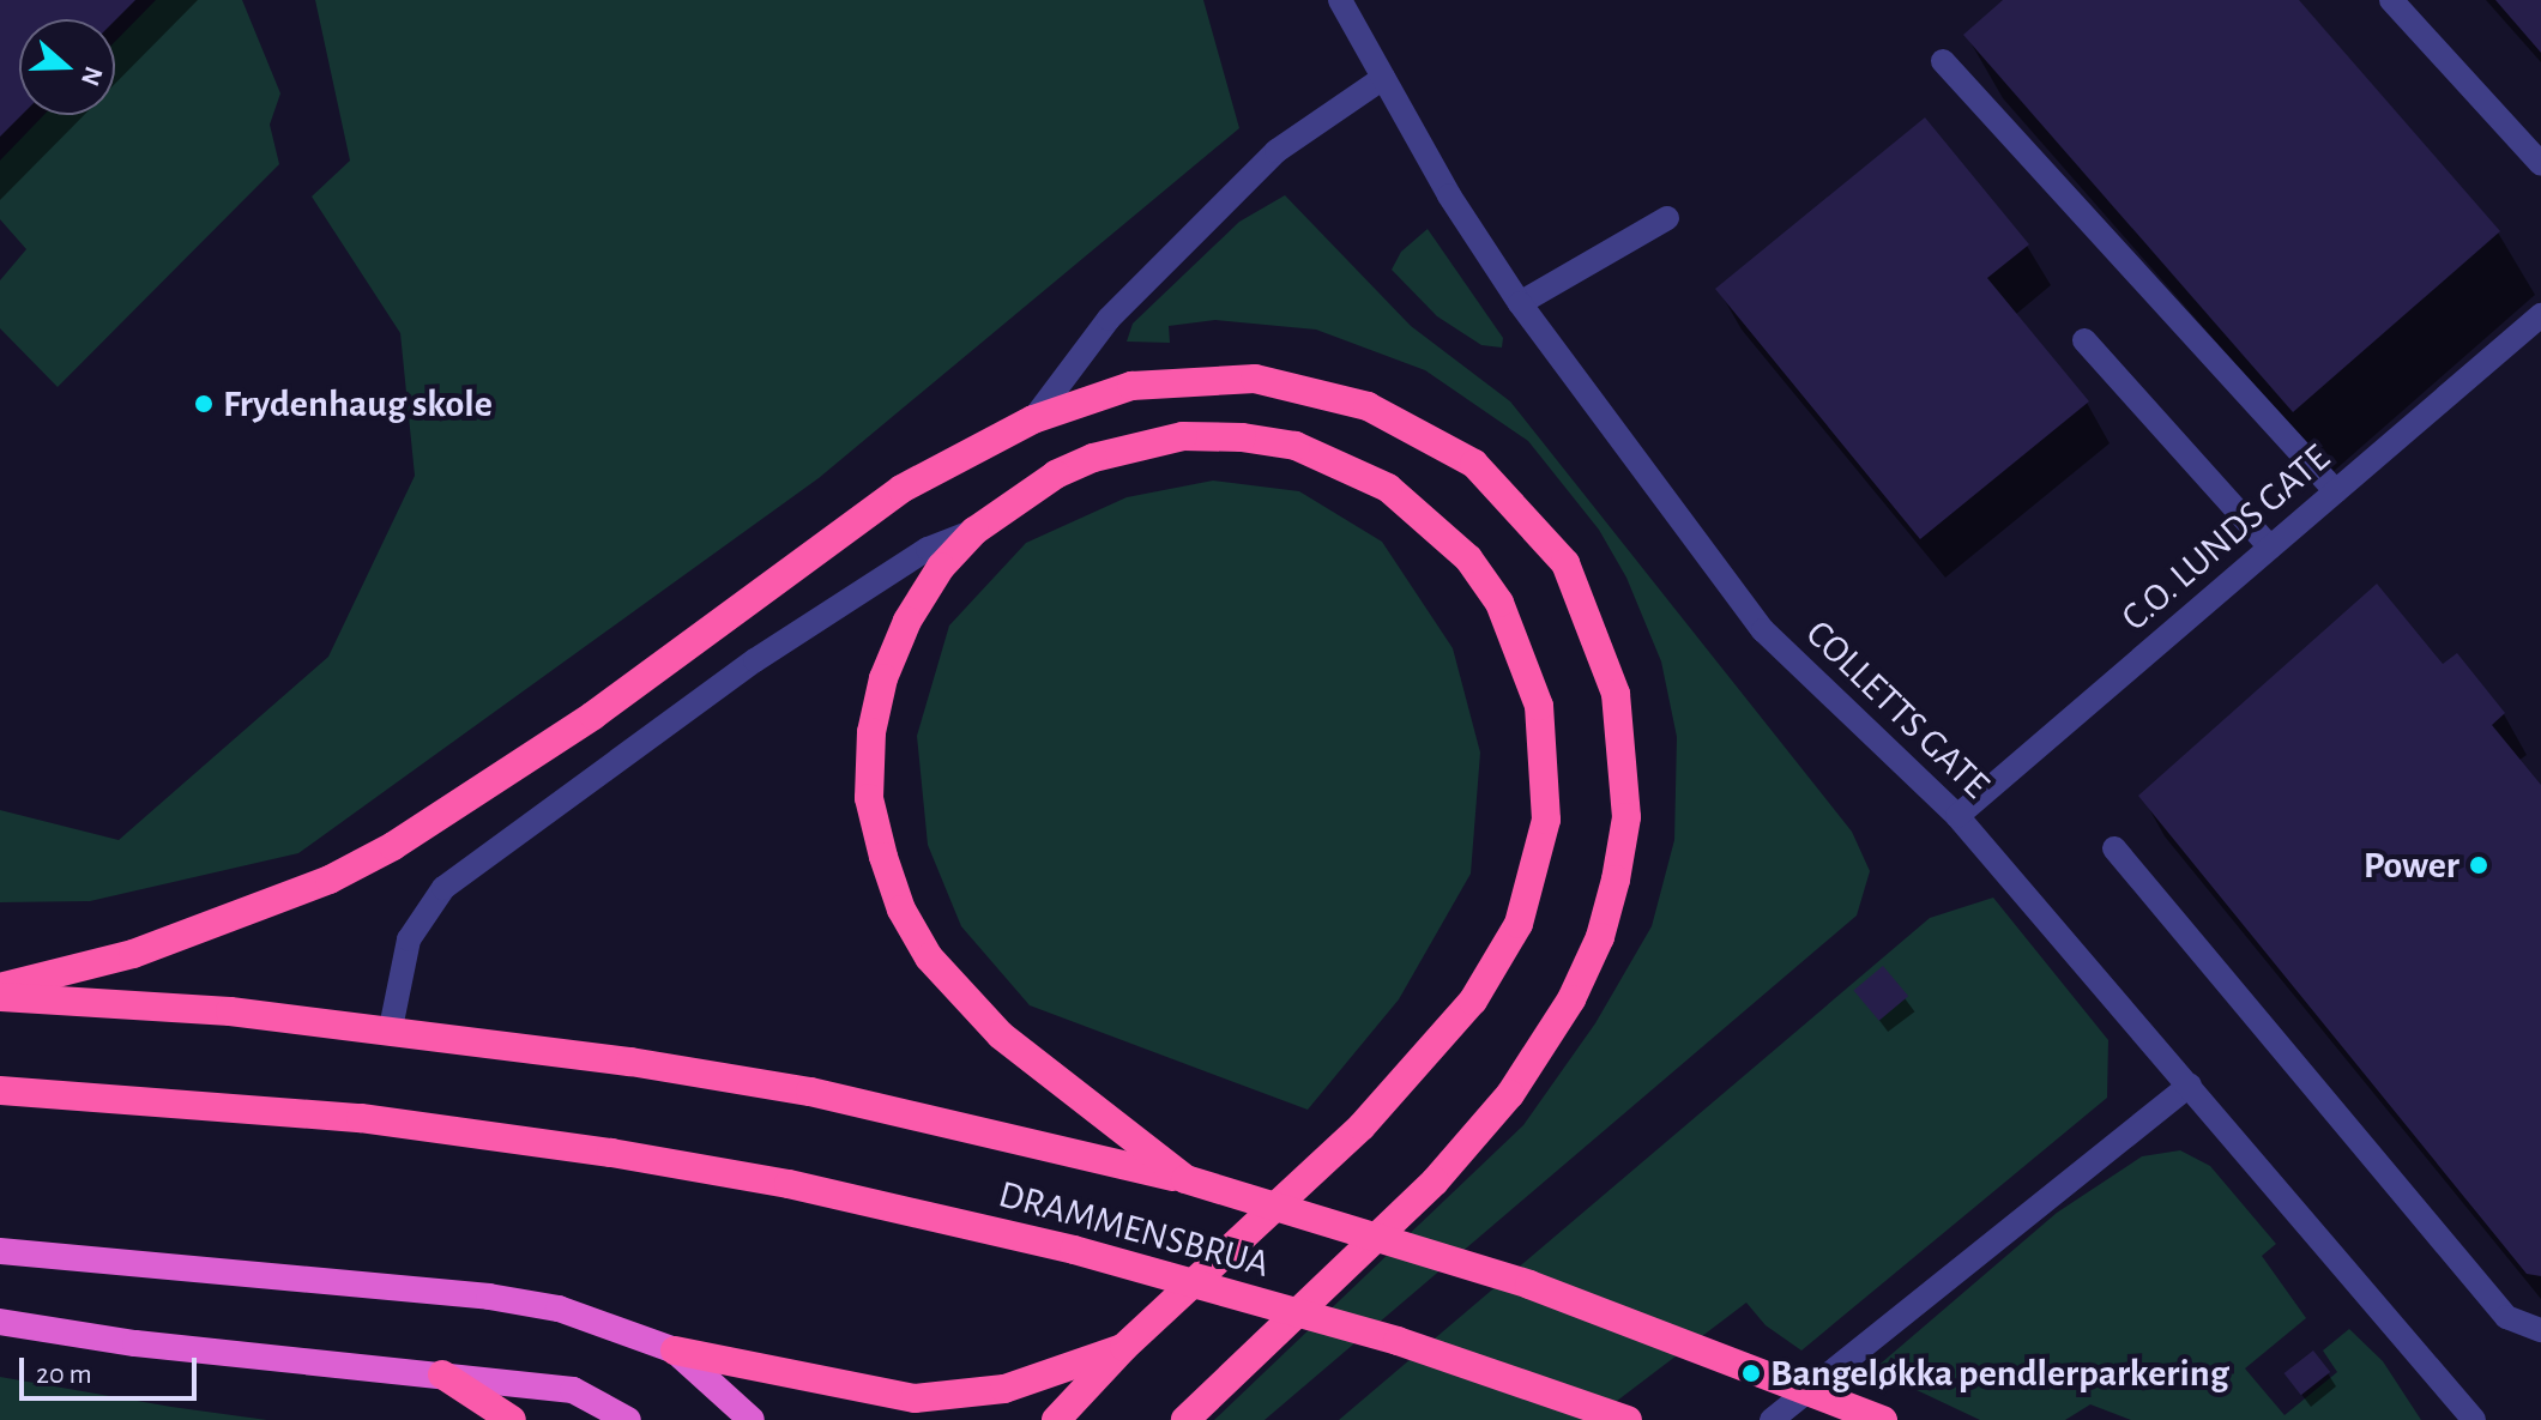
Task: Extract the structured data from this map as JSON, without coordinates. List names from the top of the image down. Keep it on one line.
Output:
{"streets":{"highway":["DRAMMENSBRUA"],"street":["C.O. LUNDS GATE","COLLETTS GATE"]},"crossings":[["C.O. LUNDS GATE","COLLETTS GATE"]],"places":["Frydenhaug skole","Power","Bangeløkka pendlerparkering"],"scale_bar":"20 m","north":"right"}
